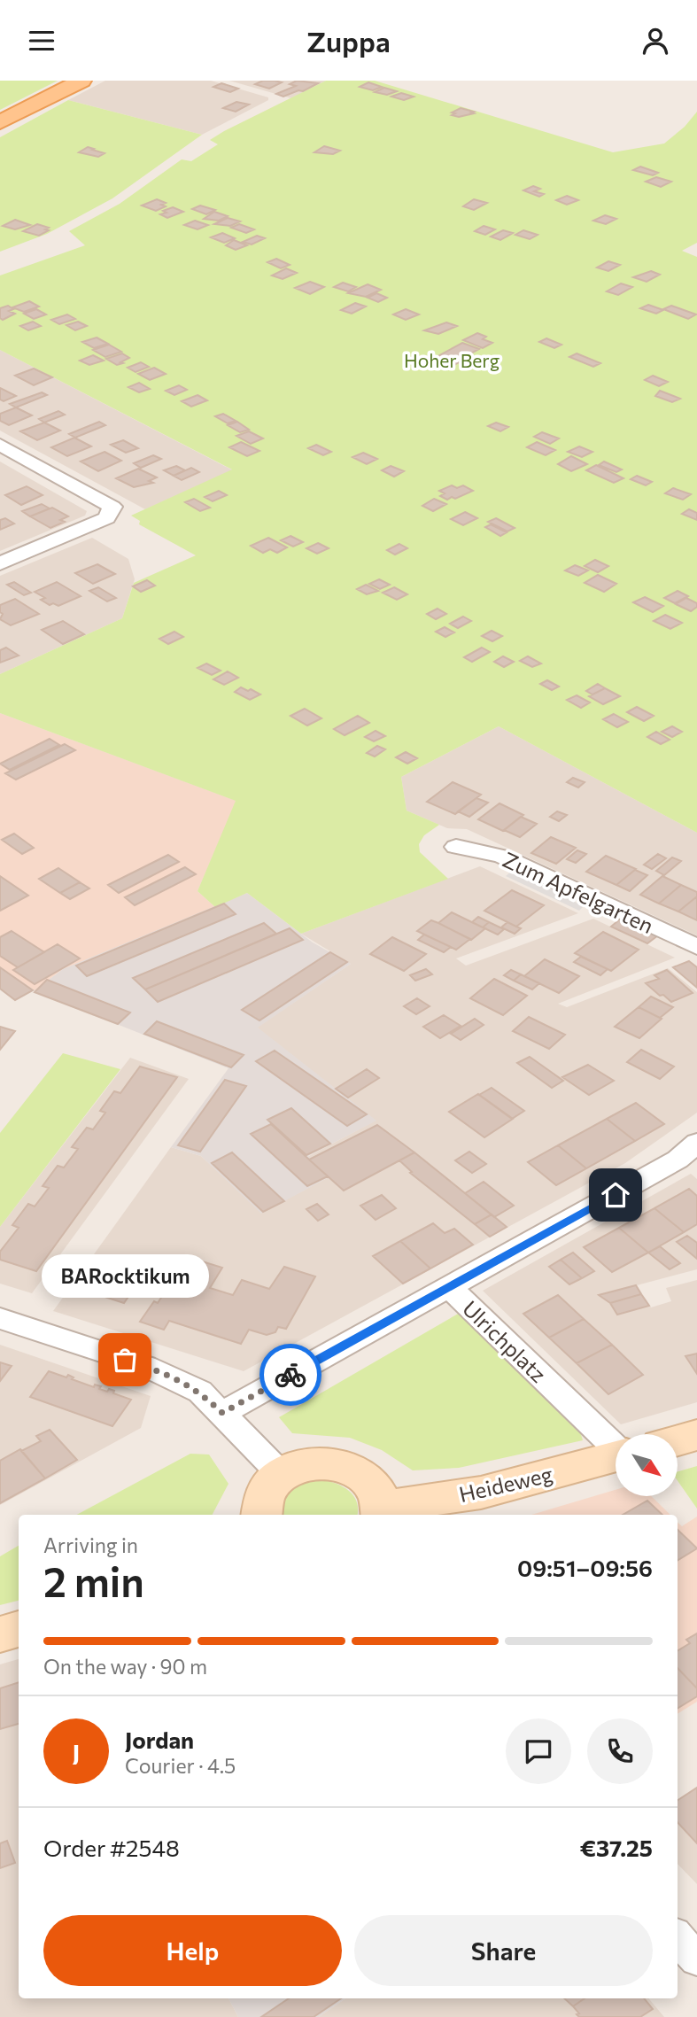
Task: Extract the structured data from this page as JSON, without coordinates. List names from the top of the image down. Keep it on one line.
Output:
{"streets":{"street":["Zum Apfelgarten","Ulrichplatz","Heideweg"]},"parks":["Hoher Berg"],"places":["BARocktikum"],"north":"bottom right","page":{"header":"Zuppa","bubble":"BARocktikum","heading":["2 min","Arriving in","09:51–09:56"],"panel":["Jordan","Courier · 4.5","Order #2548","€37.25"],"bar":"On the way · 90 m","round":"J","buttons":["Help","Share"]}}
